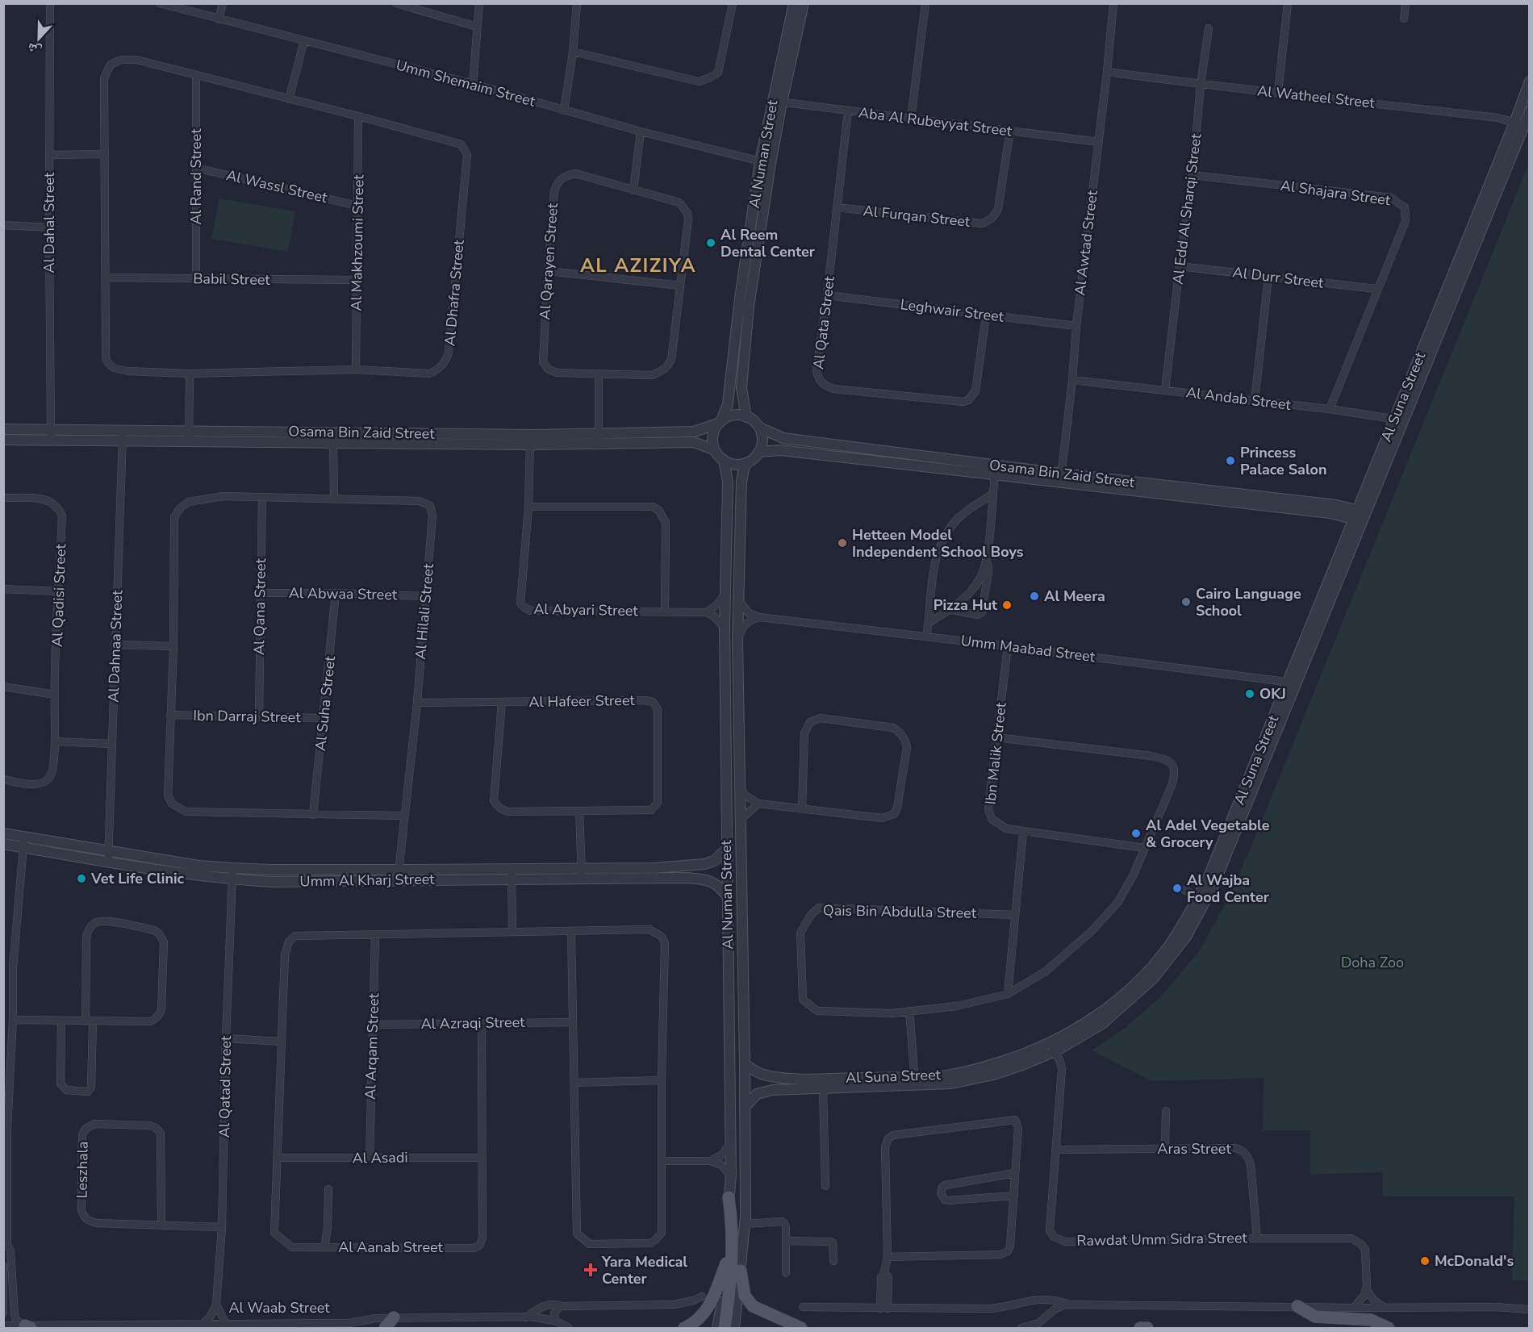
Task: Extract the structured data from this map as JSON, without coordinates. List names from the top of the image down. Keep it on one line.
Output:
{"streets":{"street":["Umm Shemaim Street","Al Watheel Street","Aba Al Rubeyyat Street","Al Numan Street","Al Rand Street","Al Wassl Street","Al Shajara Street","Al Edd Al Sharqi Street","Al Furqan Street","Al Dahal Street","Al Makhzoumi Street","Al Awtad Street","Al Qarayen Street","Al Durr Street","Babil Street","Al Dhafra Street","Leghwair Street","Al Qata Street","Al Suna Street","Al Andab Street","Osama Bin Zaid Street","Al Abwaa Street","Al Qadisi Street","Al Qana Street","Al Abyari Street","Al Hilali Street","Al Dahnaa Street","Umm Maabad Street","Al Hafeer Street","Al Suha Street","Ibn Darraj Street","Ibn Malik Street","Umm Al Kharj Street","Qais Bin Abdulla Street","Al Azraqi Street","Al Arqam Street","Al Qatad Street","Aras Street","Al Asadi","Leszhala","Rawdat Umm Sidra Street","Al Aanab Street","Al Waab Street"]},"crossings":[["Umm Shemaim Street","Al Numan Street"],["Al Watheel Street","Al Edd Al Sharqi Street"],["Al Watheel Street","Al Awtad Street"],["Al Watheel Street","Al Suna Street"],["Aba Al Rubeyyat Street","Al Numan Street"],["Aba Al Rubeyyat Street","Al Furqan Street"],["Aba Al Rubeyyat Street","Al Awtad Street"],["Aba Al Rubeyyat Street","Al Qata Street"],["Al Numan Street","Al Suna Street"],["Al Numan Street","Osama Bin Zaid Street"],["Al Numan Street","Umm Maabad Street"],["Al Numan Street","Umm Al Kharj Street"],["Al Rand Street","Al Wassl Street"],["Al Rand Street","Babil Street"],["Al Rand Street","Al Dhafra Street"],["Al Wassl Street","Al Makhzoumi Street"],["Al Shajara Street","Al Edd Al Sharqi Street"],["Al Shajara Street","Al Durr Street"],["Al Shajara Street","Al Andab Street"],["Al Edd Al Sharqi Street","Al Durr Street"],["Al Edd Al Sharqi Street","Al Andab Street"],["Al Furqan Street","Al Qata Street"],["Al Dahal Street","Osama Bin Zaid Street"],["Al Makhzoumi Street","Babil Street"],["Al Makhzoumi Street","Al Dhafra Street"],["Al Awtad Street","Leghwair Street"],["Al Awtad Street","Al Andab Street"],["Al Awtad Street","Osama Bin Zaid Street"],["Babil Street","Al Dhafra Street"],["Leghwair Street","Al Qata Street"],["Al Suna Street","Al Andab Street"],["Al Suna Street","Osama Bin Zaid Street"],["Al Suna Street","Umm Maabad Street"],["Al Suna Street","Rawdat Umm Sidra Street"],["Osama Bin Zaid Street","Al Abyari Street"],["Osama Bin Zaid Street","Al Dahnaa Street"],["Al Abwaa Street","Al Qana Street"],["Al Abwaa Street","Al Hilali Street"],["Al Abwaa Street","Al Suha Street"],["Al Qana Street","Al Hilali Street"],["Al Qana Street","Ibn Darraj Street"],["Al Hilali Street","Al Hafeer Street"],["Al Hilali Street","Al Suha Street"],["Al Hilali Street","Ibn Darraj Street"],["Al Hilali Street","Umm Al Kharj Street"],["Al Dahnaa Street","Umm Al Kharj Street"],["Umm Maabad Street","Ibn Malik Street"],["Al Suha Street","Ibn Darraj Street"],["Ibn Malik Street","Qais Bin Abdulla Street"],["Umm Al Kharj Street","Al Qatad Street"],["Al Azraqi Street","Al Arqam Street"],["Al Azraqi Street","Al Aanab Street"],["Al Arqam Street","Al Asadi"],["Al Arqam Street","Al Aanab Street"],["Al Qatad Street","Leszhala"],["Aras Street","Rawdat Umm Sidra Street"],["Al Asadi","Al Aanab Street"]],"districts":["AL AZIZIYA"],"parks":["Doha Zoo"],"places":{"other":["Al Reem Dental Center","Princess Palace Salon","Hetteen Model Independent School Boys","Al Meera","Cairo Language School","Pizza Hut","OKJ","Al Adel Vegetable & Grocery","Vet Life Clinic","Al Wajba Food Center","McDonald's"],"health":["Yara Medical Center"]},"north":"bottom"}
